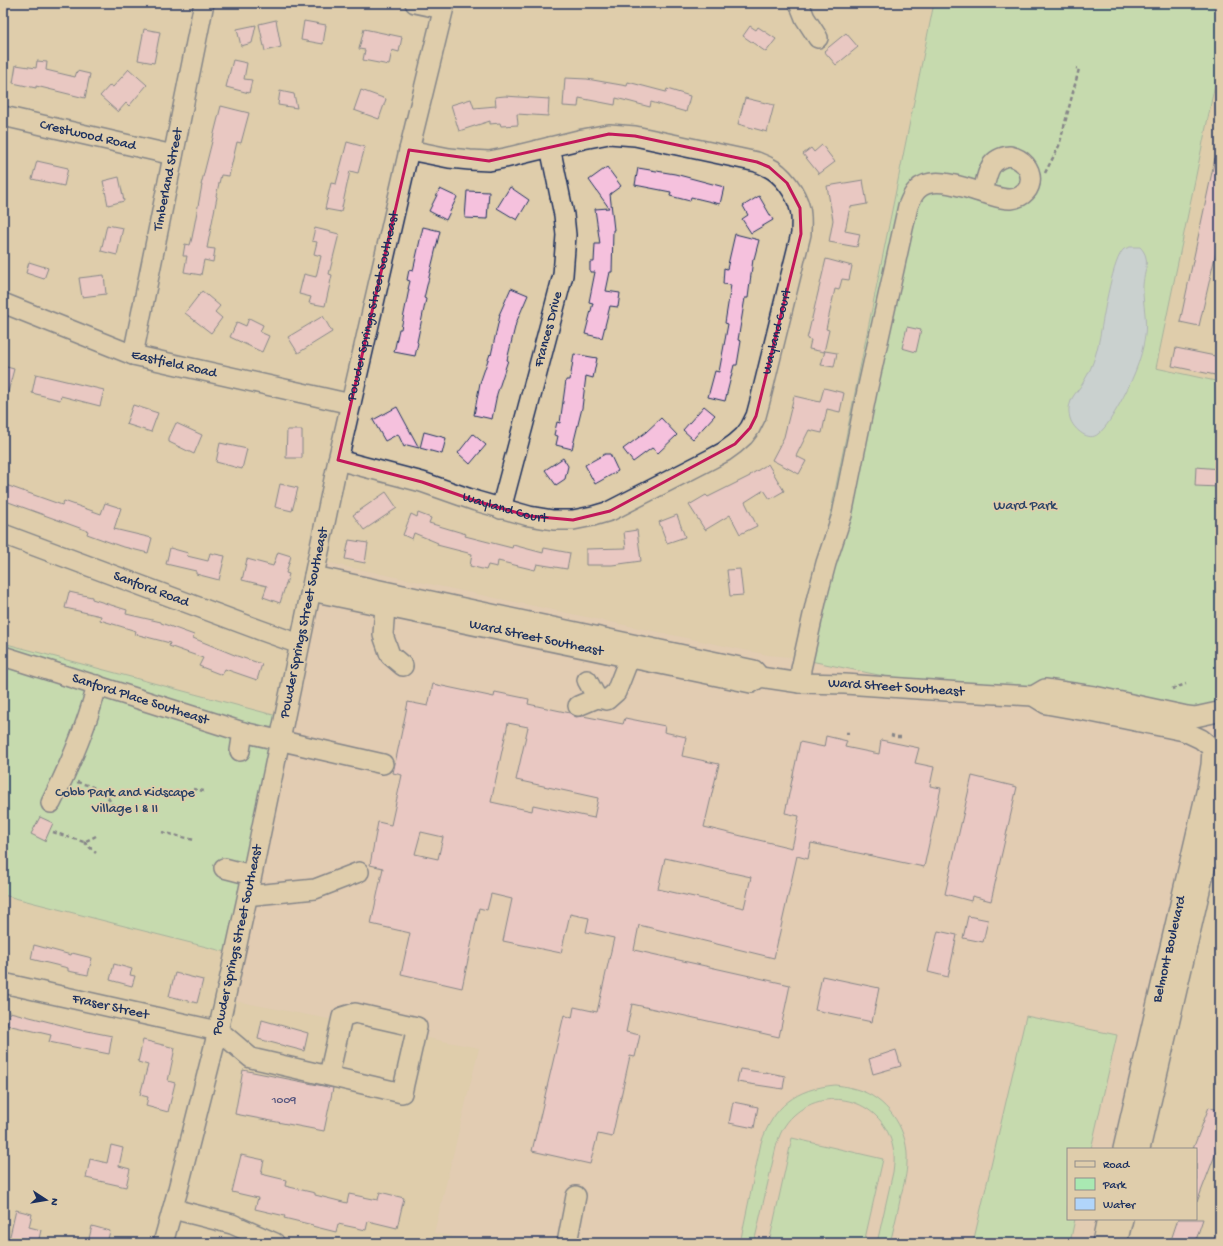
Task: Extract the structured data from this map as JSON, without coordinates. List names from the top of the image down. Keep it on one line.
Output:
{"streets":{"street":["Crestwood Road","Timberland Street","Powder Springs Street Southeast","Frances Drive","Wayland Court","Eastfield Road","Sanford Road","Ward Street Southeast","Sanford Place Southeast","Belmont Boulevard","Fraser Street"]},"crossings":[["Crestwood Road","Timberland Street"],["Timberland Street","Eastfield Road"],["Powder Springs Street Southeast","Wayland Court"],["Powder Springs Street Southeast","Eastfield Road"],["Powder Springs Street Southeast","Sanford Road"],["Powder Springs Street Southeast","Ward Street Southeast"],["Powder Springs Street Southeast","Sanford Place Southeast"],["Powder Springs Street Southeast","Fraser Street"],["Frances Drive","Wayland Court"],["Ward Street Southeast","Belmont Boulevard"]],"parks":["Ward Park","Cobb Park and Kidscape Village I & II"],"house_numbers":["1009"],"legend":["Road","Park","Water"],"north":"right"}
